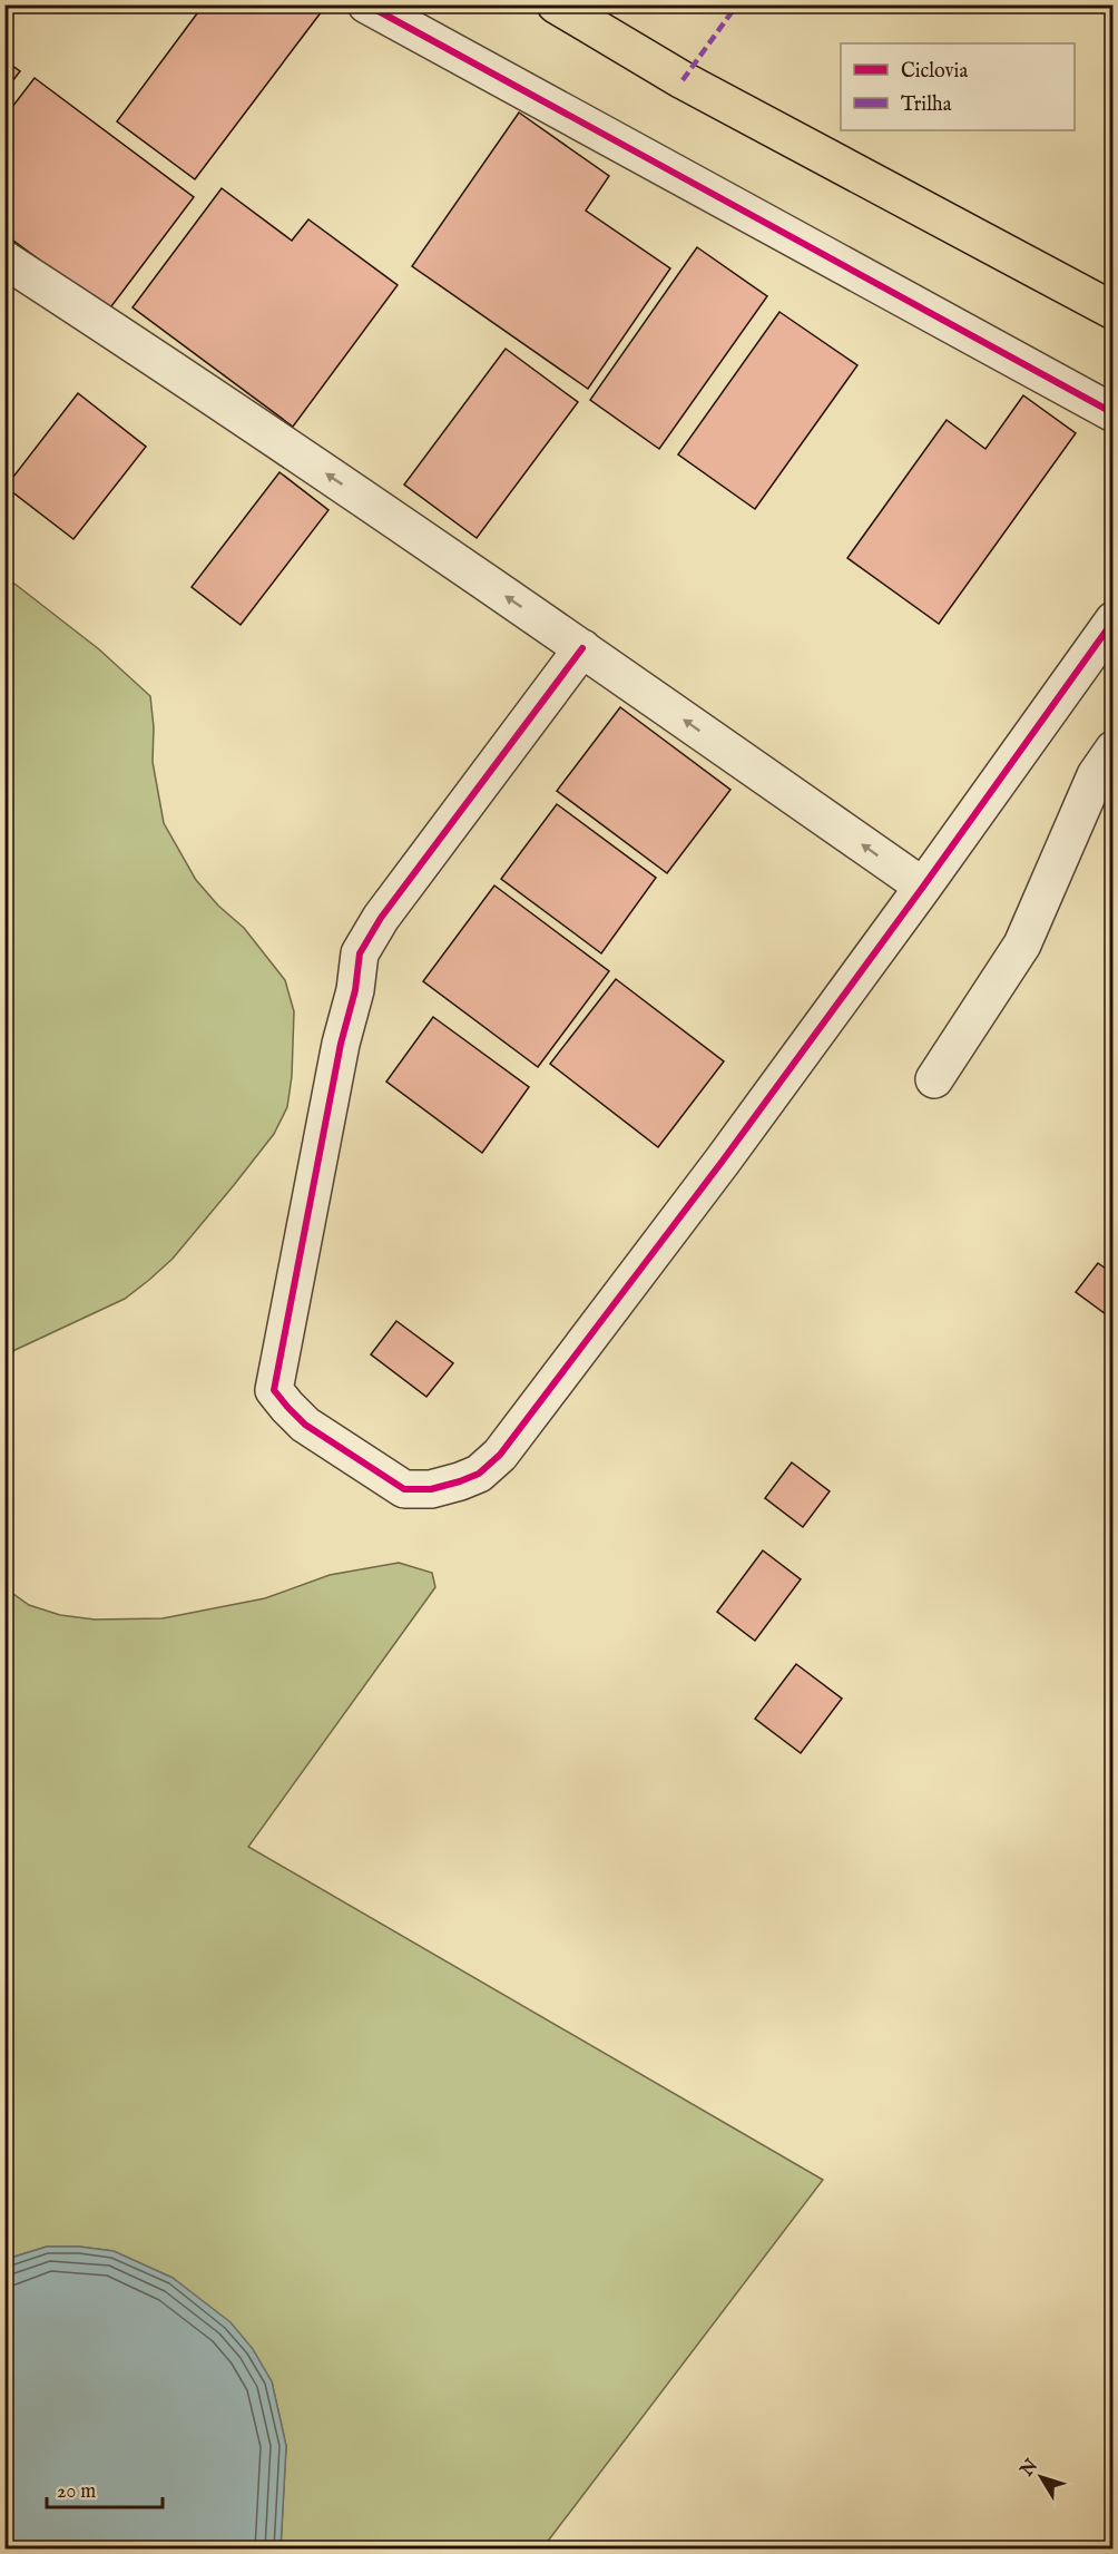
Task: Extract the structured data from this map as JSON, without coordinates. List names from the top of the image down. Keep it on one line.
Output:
{"legend":["Ciclovia","Trilha"],"scale_bar":"20 m","north":"top left"}
